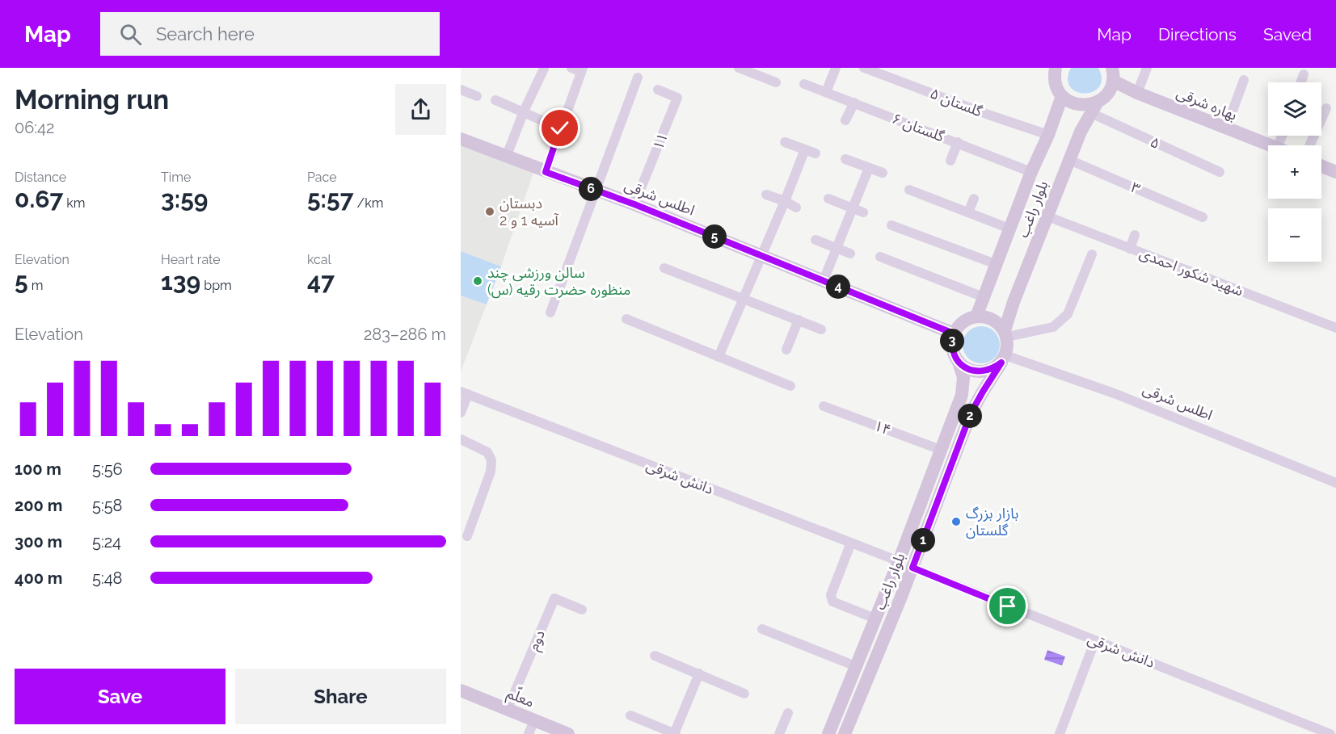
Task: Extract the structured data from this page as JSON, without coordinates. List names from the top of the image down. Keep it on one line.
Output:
{"streets":{"street":["گلستان ۵","بهاره شرقی","گلستان ۶","۱۱","۵","۳","اطلس شرقی","بلوار راغب","شهید شکور احمدی","۱۴","دانش شرقی","دوم","معلّم"]},"crossings":[["گلستان ۵","بلوار راغب"],["بهاره شرقی","بلوار راغب"],["گلستان ۶","بلوار راغب"],["۱۱","اطلس شرقی"],["۵","بلوار راغب"],["۳","بلوار راغب"],["اطلس شرقی","بلوار راغب"],["بلوار راغب","شهید شکور احمدی"],["بلوار راغب","۱۴"],["بلوار راغب","دانش شرقی"],["دوم","معلّم"]],"places":["دبستان آسیه 1 و 2","سالن ورزشی چند منظوره حضرت رقیه (س)","بازار بزرگ گلستان"],"page":{"header":"Map","search":"Search here","nav":["Map","Directions","Saved"],"heading":["Morning run","06:42"],"map_buttons":["+","−"],"stats":[["Distance","0.67 km"],["Time","3:59"],["Pace","5:57 /km"],["Elevation","5 m"],["Heart rate","139 bpm"],["kcal","47"]],"pins":["6","5","4","3","2","1"],"chart":["Elevation","283–286 m"],"list":[{"name":"100 m","note":"5:56"},{"name":"200 m","note":"5:58"},{"name":"300 m","note":"5:24"},{"name":"400 m","note":"5:48"}],"buttons":["Save","Share"]}}
